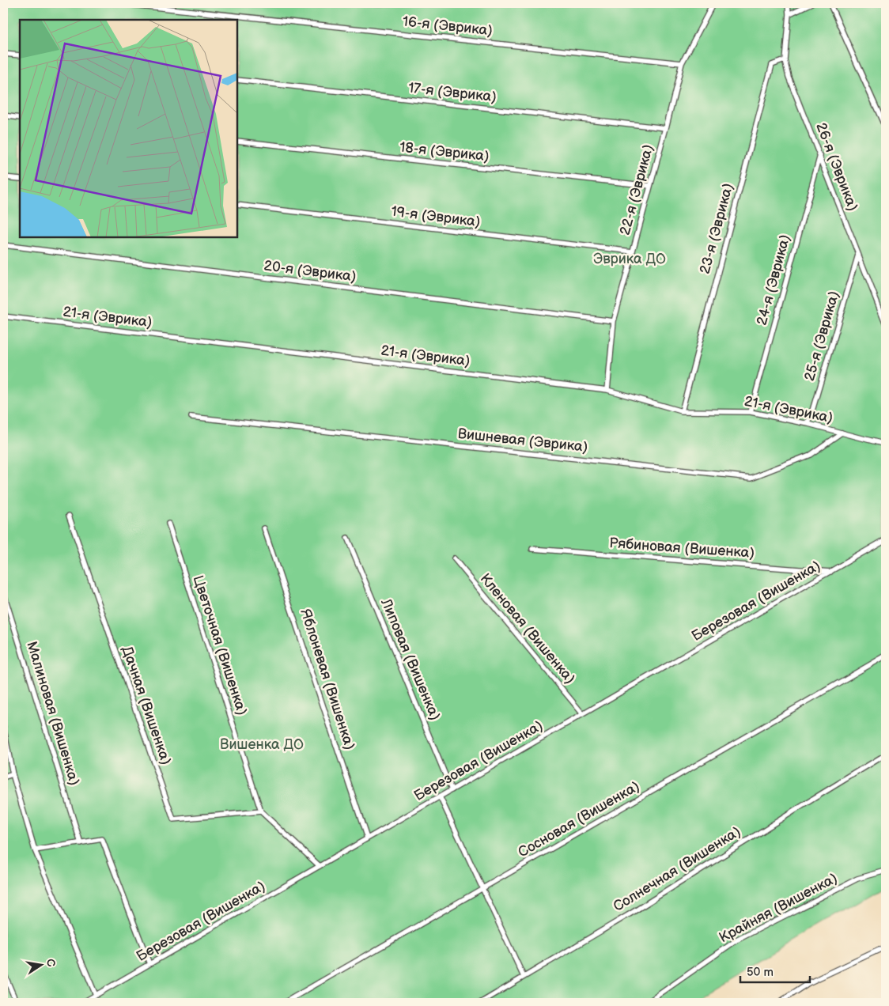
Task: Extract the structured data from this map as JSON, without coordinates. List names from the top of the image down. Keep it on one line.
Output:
{"streets":{"lane":["16-я (Эврика)","17-я (Эврика)","18-я (Эврика)","26-я (Эврика)","22-я (Эврика)","19-я (Эврика)","23-я (Эврика)","20-я (Эврика)","24-я (Эврика)","21-я (Эврика)","25-я (Эврика)","Вишневая (Эврика)","Рябиновая (Вишенка)","Березовая (Вишенка)","Кленовая (Вишенка)","Цветочная (Вишенка)","Липовая (Вишенка)","Яблоневая (Вишенка)","Дачная (Вишенка)","Малиновая (Вишенка)","Сосновая (Вишенка)","Солнечная (Вишенка)","Крайняя (Вишенка)"]},"crossings":[["16-я (Эврика)","22-я (Эврика)"],["17-я (Эврика)","22-я (Эврика)"],["18-я (Эврика)","22-я (Эврика)"],["26-я (Эврика)","23-я (Эврика)"],["26-я (Эврика)","24-я (Эврика)"],["26-я (Эврика)","25-я (Эврика)"],["22-я (Эврика)","19-я (Эврика)"],["22-я (Эврика)","20-я (Эврика)"],["22-я (Эврика)","21-я (Эврика)"],["23-я (Эврика)","21-я (Эврика)"],["24-я (Эврика)","21-я (Эврика)"],["21-я (Эврика)","25-я (Эврика)"],["21-я (Эврика)","Вишневая (Эврика)"],["Рябиновая (Вишенка)","Березовая (Вишенка)"],["Березовая (Вишенка)","Кленовая (Вишенка)"],["Березовая (Вишенка)","Цветочная (Вишенка)"],["Березовая (Вишенка)","Липовая (Вишенка)"],["Березовая (Вишенка)","Яблоневая (Вишенка)"],["Цветочная (Вишенка)","Дачная (Вишенка)"]],"parks":["Эврика ДО","Вишенка ДО"],"scale_bar":"50 m","north":"right"}
